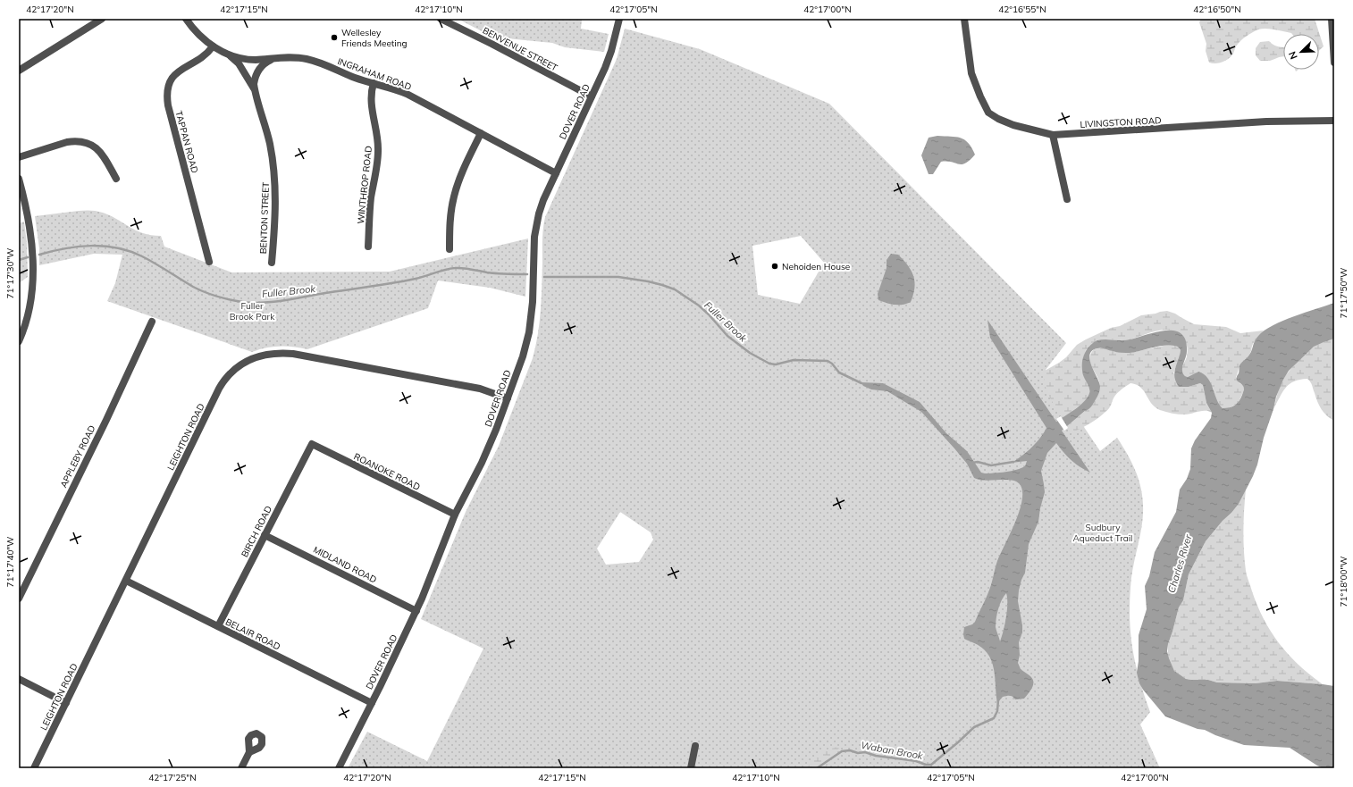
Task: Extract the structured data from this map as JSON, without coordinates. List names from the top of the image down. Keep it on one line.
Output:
{"streets":{"street":["BENVENUE STREET","INGRAHAM ROAD","DOVER ROAD","LIVINGSTON ROAD","TAPPAN ROAD","WINTHROP ROAD","BENTON STREET","LEIGHTON ROAD","APPLEBY ROAD","ROANOKE ROAD","BIRCH ROAD","MIDLAND ROAD","BELAIR ROAD"]},"crossings":[["BENVENUE STREET","DOVER ROAD"],["INGRAHAM ROAD","DOVER ROAD"],["INGRAHAM ROAD","TAPPAN ROAD"],["INGRAHAM ROAD","WINTHROP ROAD"],["INGRAHAM ROAD","BENTON STREET"],["DOVER ROAD","LEIGHTON ROAD"],["DOVER ROAD","ROANOKE ROAD"],["DOVER ROAD","MIDLAND ROAD"],["DOVER ROAD","BELAIR ROAD"],["LEIGHTON ROAD","BELAIR ROAD"],["ROANOKE ROAD","BIRCH ROAD"],["BIRCH ROAD","MIDLAND ROAD"],["BIRCH ROAD","BELAIR ROAD"]],"water":["Fuller Brook","Charles River","Waban Brook"],"parks":["Fuller Brook Park","Sudbury Aqueduct Trail"],"places":["Wellesley Friends Meeting","Nehoiden House"],"north":"bottom left","coordinates":["42°17'20\"N","42°17'15\"N","42°17'10\"N","42°17'05\"N","42°17'00\"N","42°16'55\"N","42°16'50\"N","71°17'30\"W","71°17'50\"W","71°17'40\"W","71°18'00\"W","42°17'25\"N"]}
